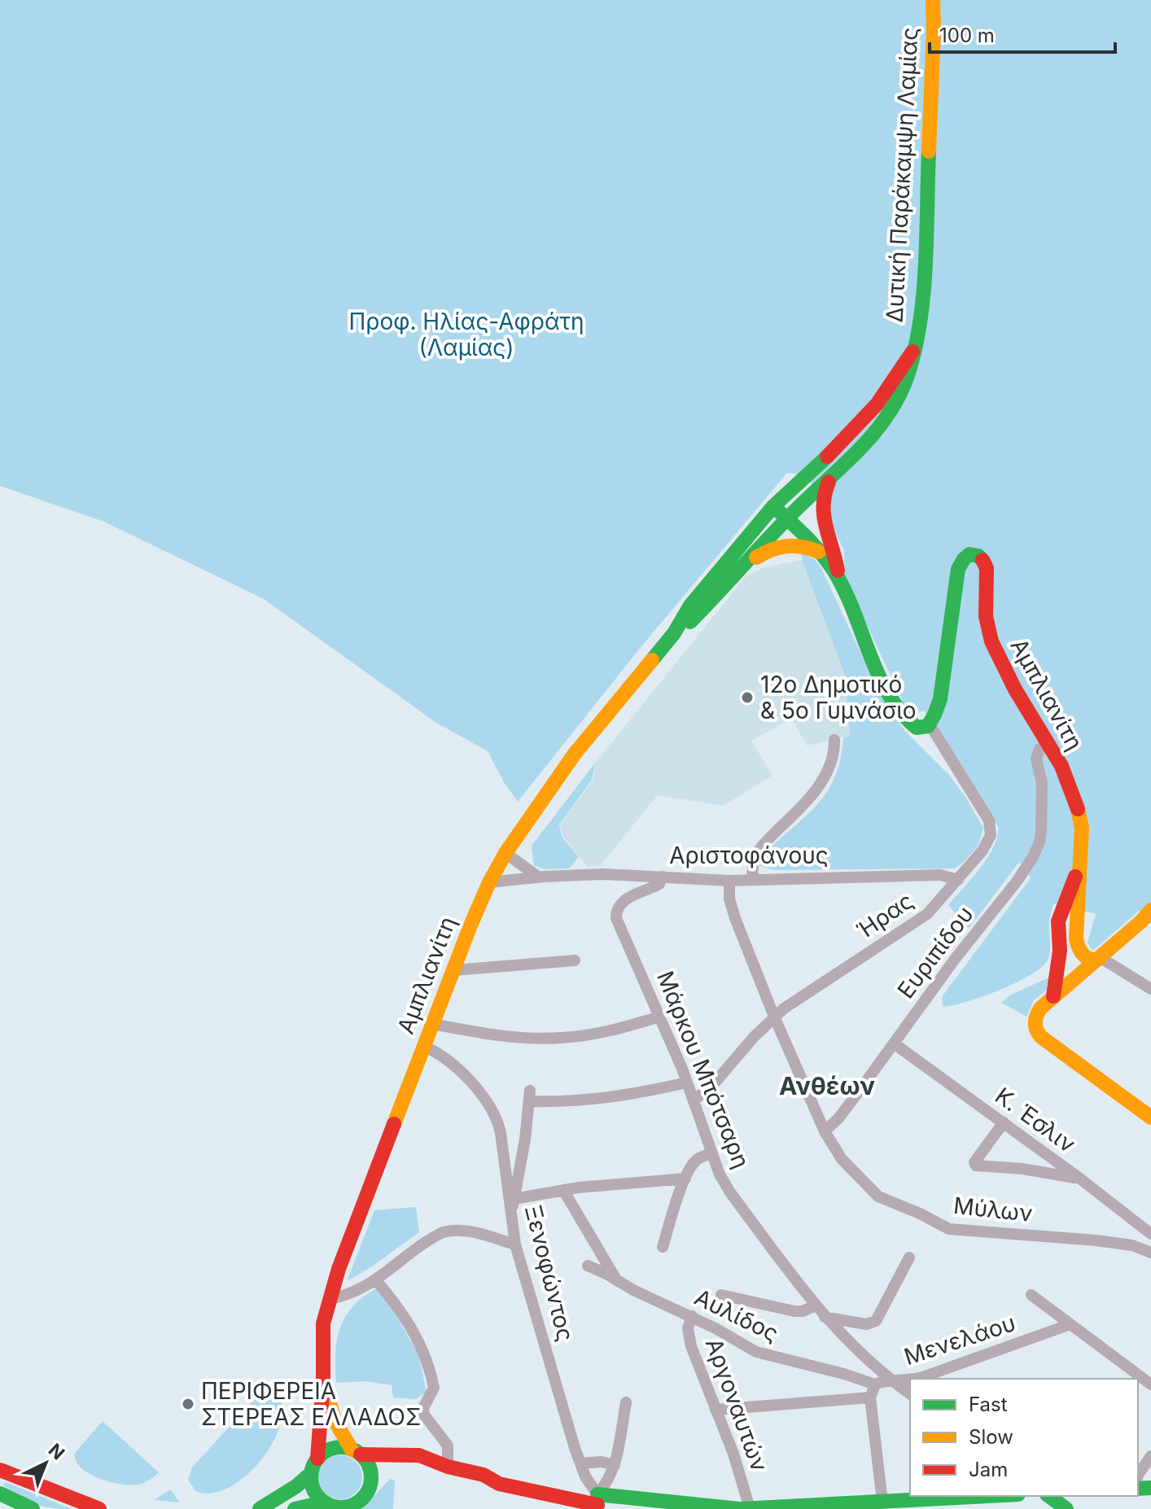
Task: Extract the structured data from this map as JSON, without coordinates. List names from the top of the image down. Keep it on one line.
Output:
{"streets":{"main road":["Δυτική Παράκαμψη Λαμίας","Αμπλιανίτη"],"street":["Αριστοφάνους","Ήρας","Ευριπίδου","Μάρκου Μπότσαρη","K. Έσλιν","Μύλων","Ξενοφώντος","Αυλίδος","Μενελάου","Αργοναυτών"]},"crossings":[["Δυτική Παράκαμψη Λαμίας","Αμπλιανίτη"],["Αμπλιανίτη","Αριστοφάνους"],["Αμπλιανίτη","Ήρας"],["Αμπλιανίτη","Ευριπίδου"],["Αμπλιανίτη","Ξενοφώντος"],["Αριστοφάνους","Ήρας"],["Αριστοφάνους","Μάρκου Μπότσαρη"],["Αριστοφάνους","Μύλων"],["Ήρας","Μάρκου Μπότσαρη"],["Ήρας","Μύλων"],["Ευριπίδου","K. Έσλιν"],["Ευριπίδου","Μύλων"],["Μάρκου Μπότσαρη","Μενελάου"],["Αυλίδος","Μενελάου"],["Αυλίδος","Αργοναυτών"]],"districts":["Ανθέων"],"parks":["Προφ. Ηλίας-Αφράτη (Λαμίας)"],"places":["12ο Δημοτικό & 5ο Γυμνάσιο","ΠΕΡΙΦΕΡΕΙΑ ΣΤΕΡΕΑΣ ΕΛΛΑΔΟΣ"],"legend":["Fast","Slow","Jam"],"scale_bar":"100 m","north":"top right"}
